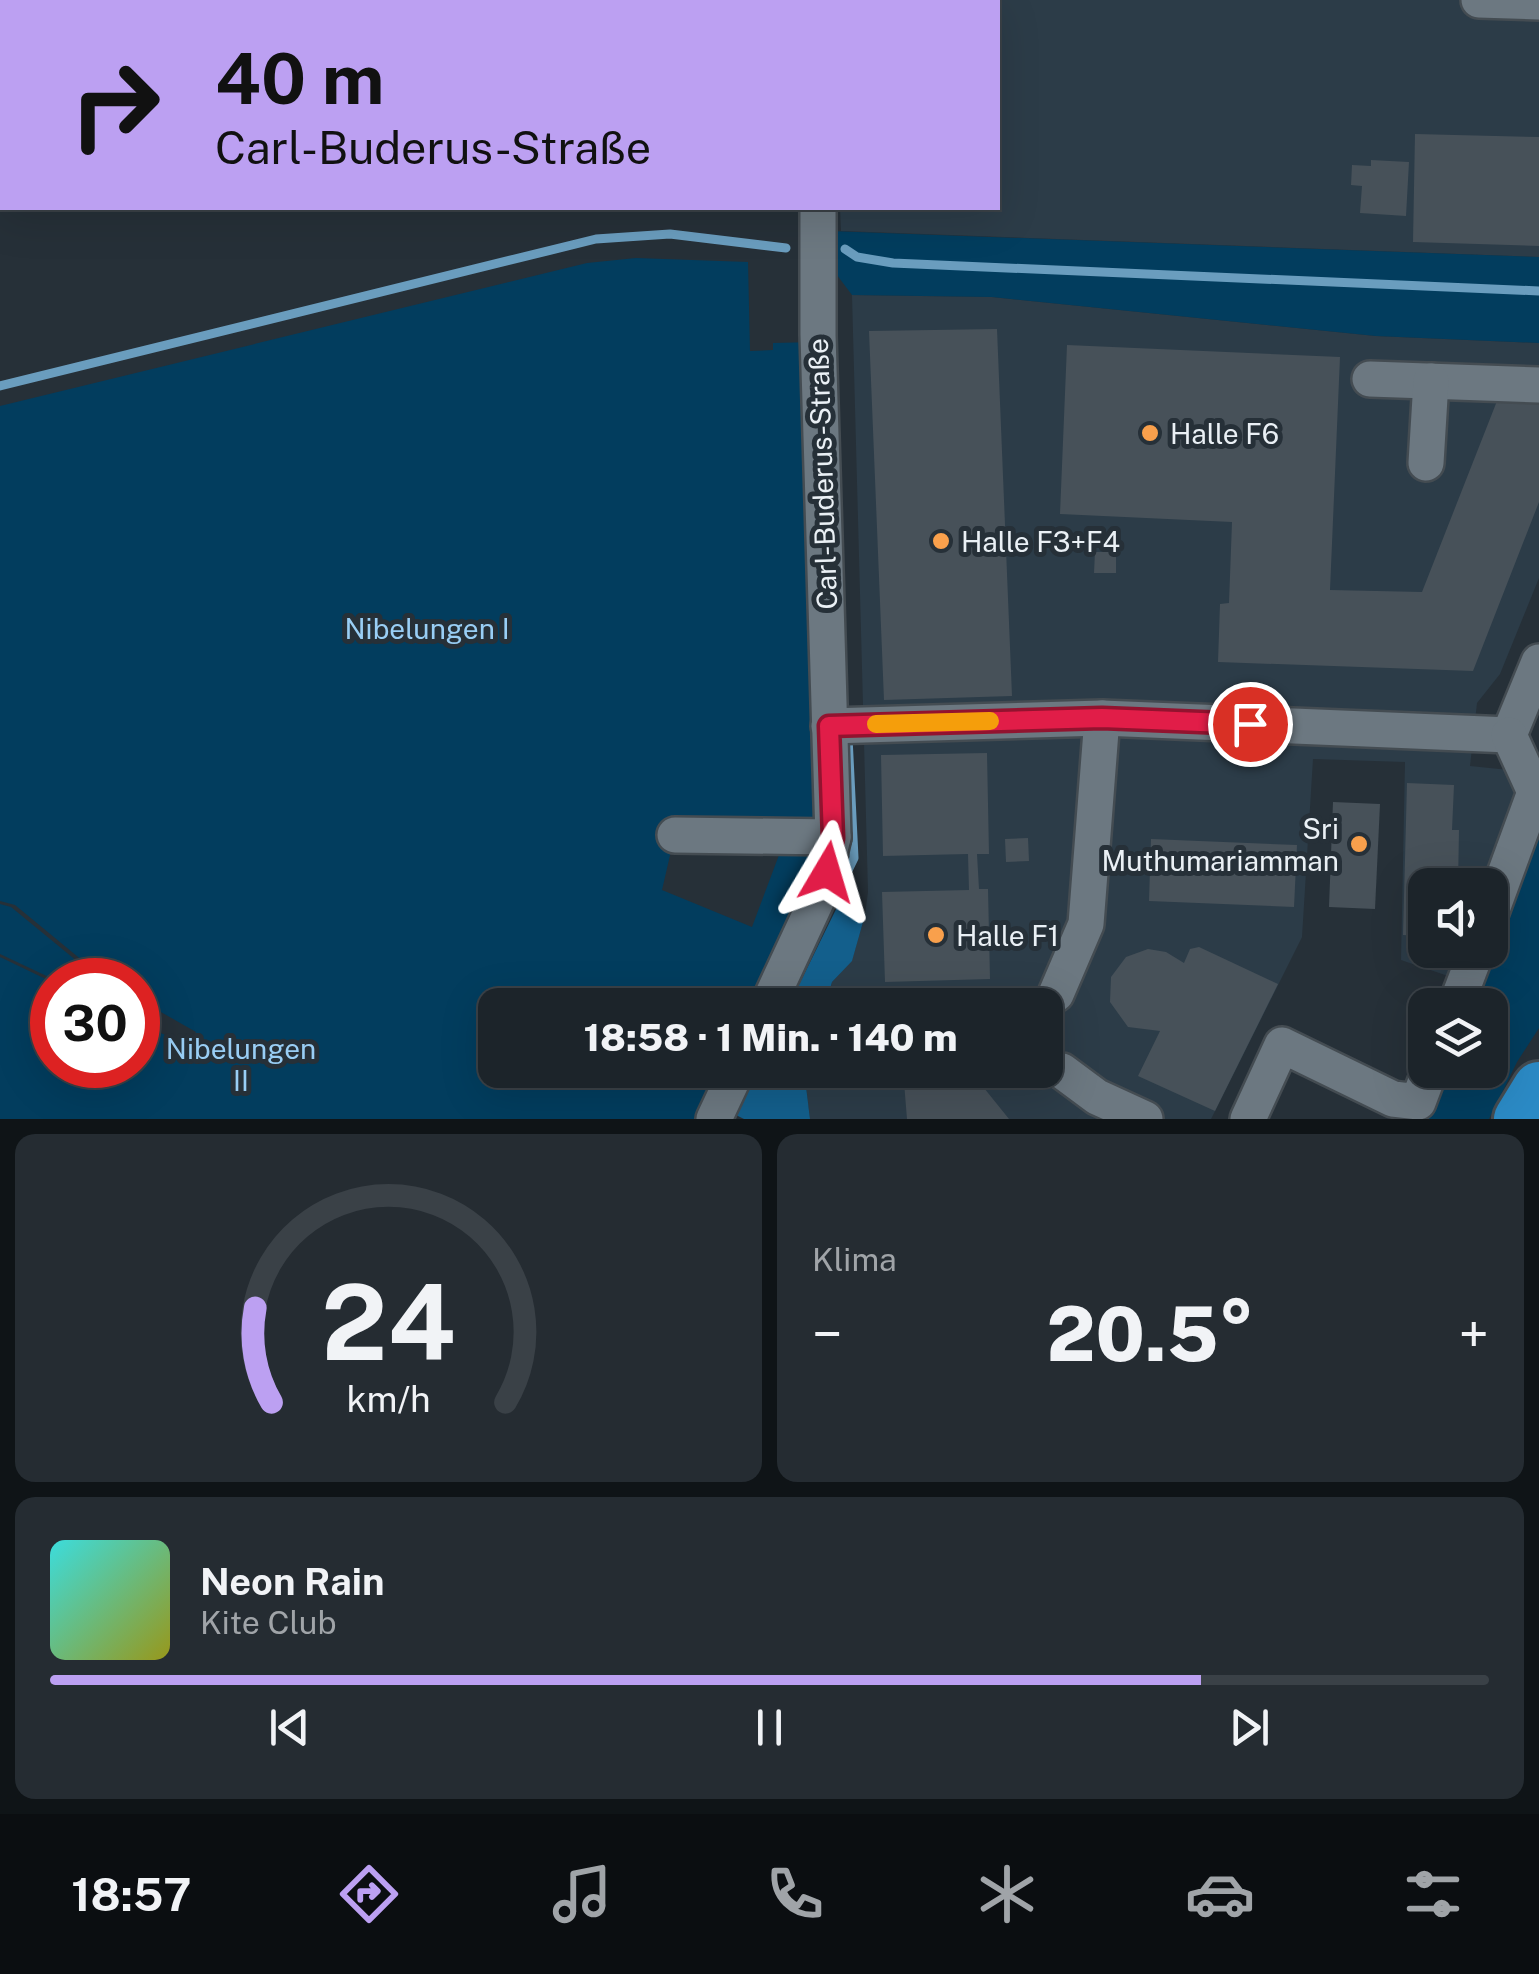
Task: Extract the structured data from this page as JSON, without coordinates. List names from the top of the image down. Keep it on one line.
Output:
{"streets":{"street":["Carl-Buderus-Straße"]},"parks":["Nibelungen I","Nibelungen II"],"places":["Halle F6","Halle F3+F4","Sri Muthumariamman","Halle F1"],"page":{"turn":["40 m","Carl-Buderus-Straße"],"limit":"30","trip":"18:58 · 1 Min. · 140 m","tile":"Klima","heat":["−","20.5°","+"],"song":["Neon Rain","Kite Club"],"tabs":"18:57","gauge":["24","km/h"]}}
